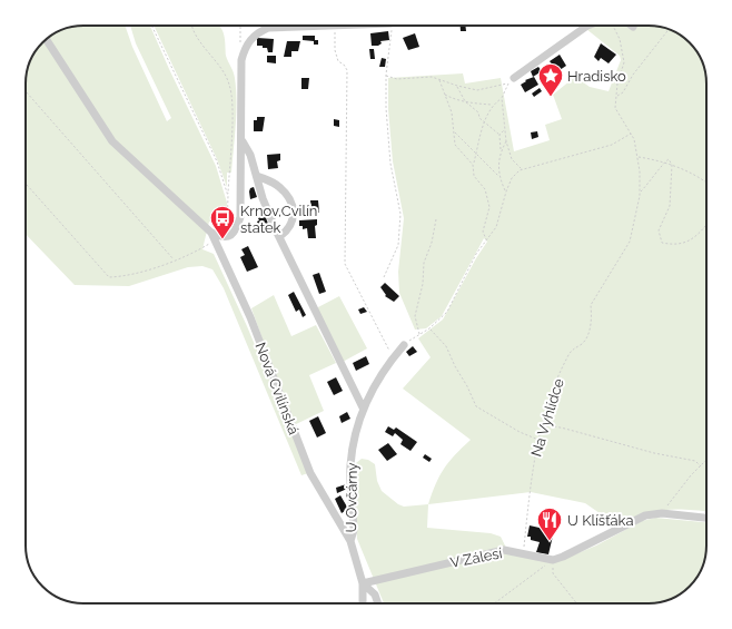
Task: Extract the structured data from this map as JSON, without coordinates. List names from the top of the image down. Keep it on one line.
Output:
{"streets":{"street":["Nová Cvilínská","U Ovčárny","V Zálesí"],"path":["Na Vyhlídce"]},"crossings":[["Nová Cvilínská","U Ovčárny"],["Na Vyhlídce","V Zálesí"],["U Ovčárny","V Zálesí"]],"places":{"place":["Hradisko"],"bus stop":["Krnov,Cvilín statek"],"restaurant":["U Klíšťáka"]}}
